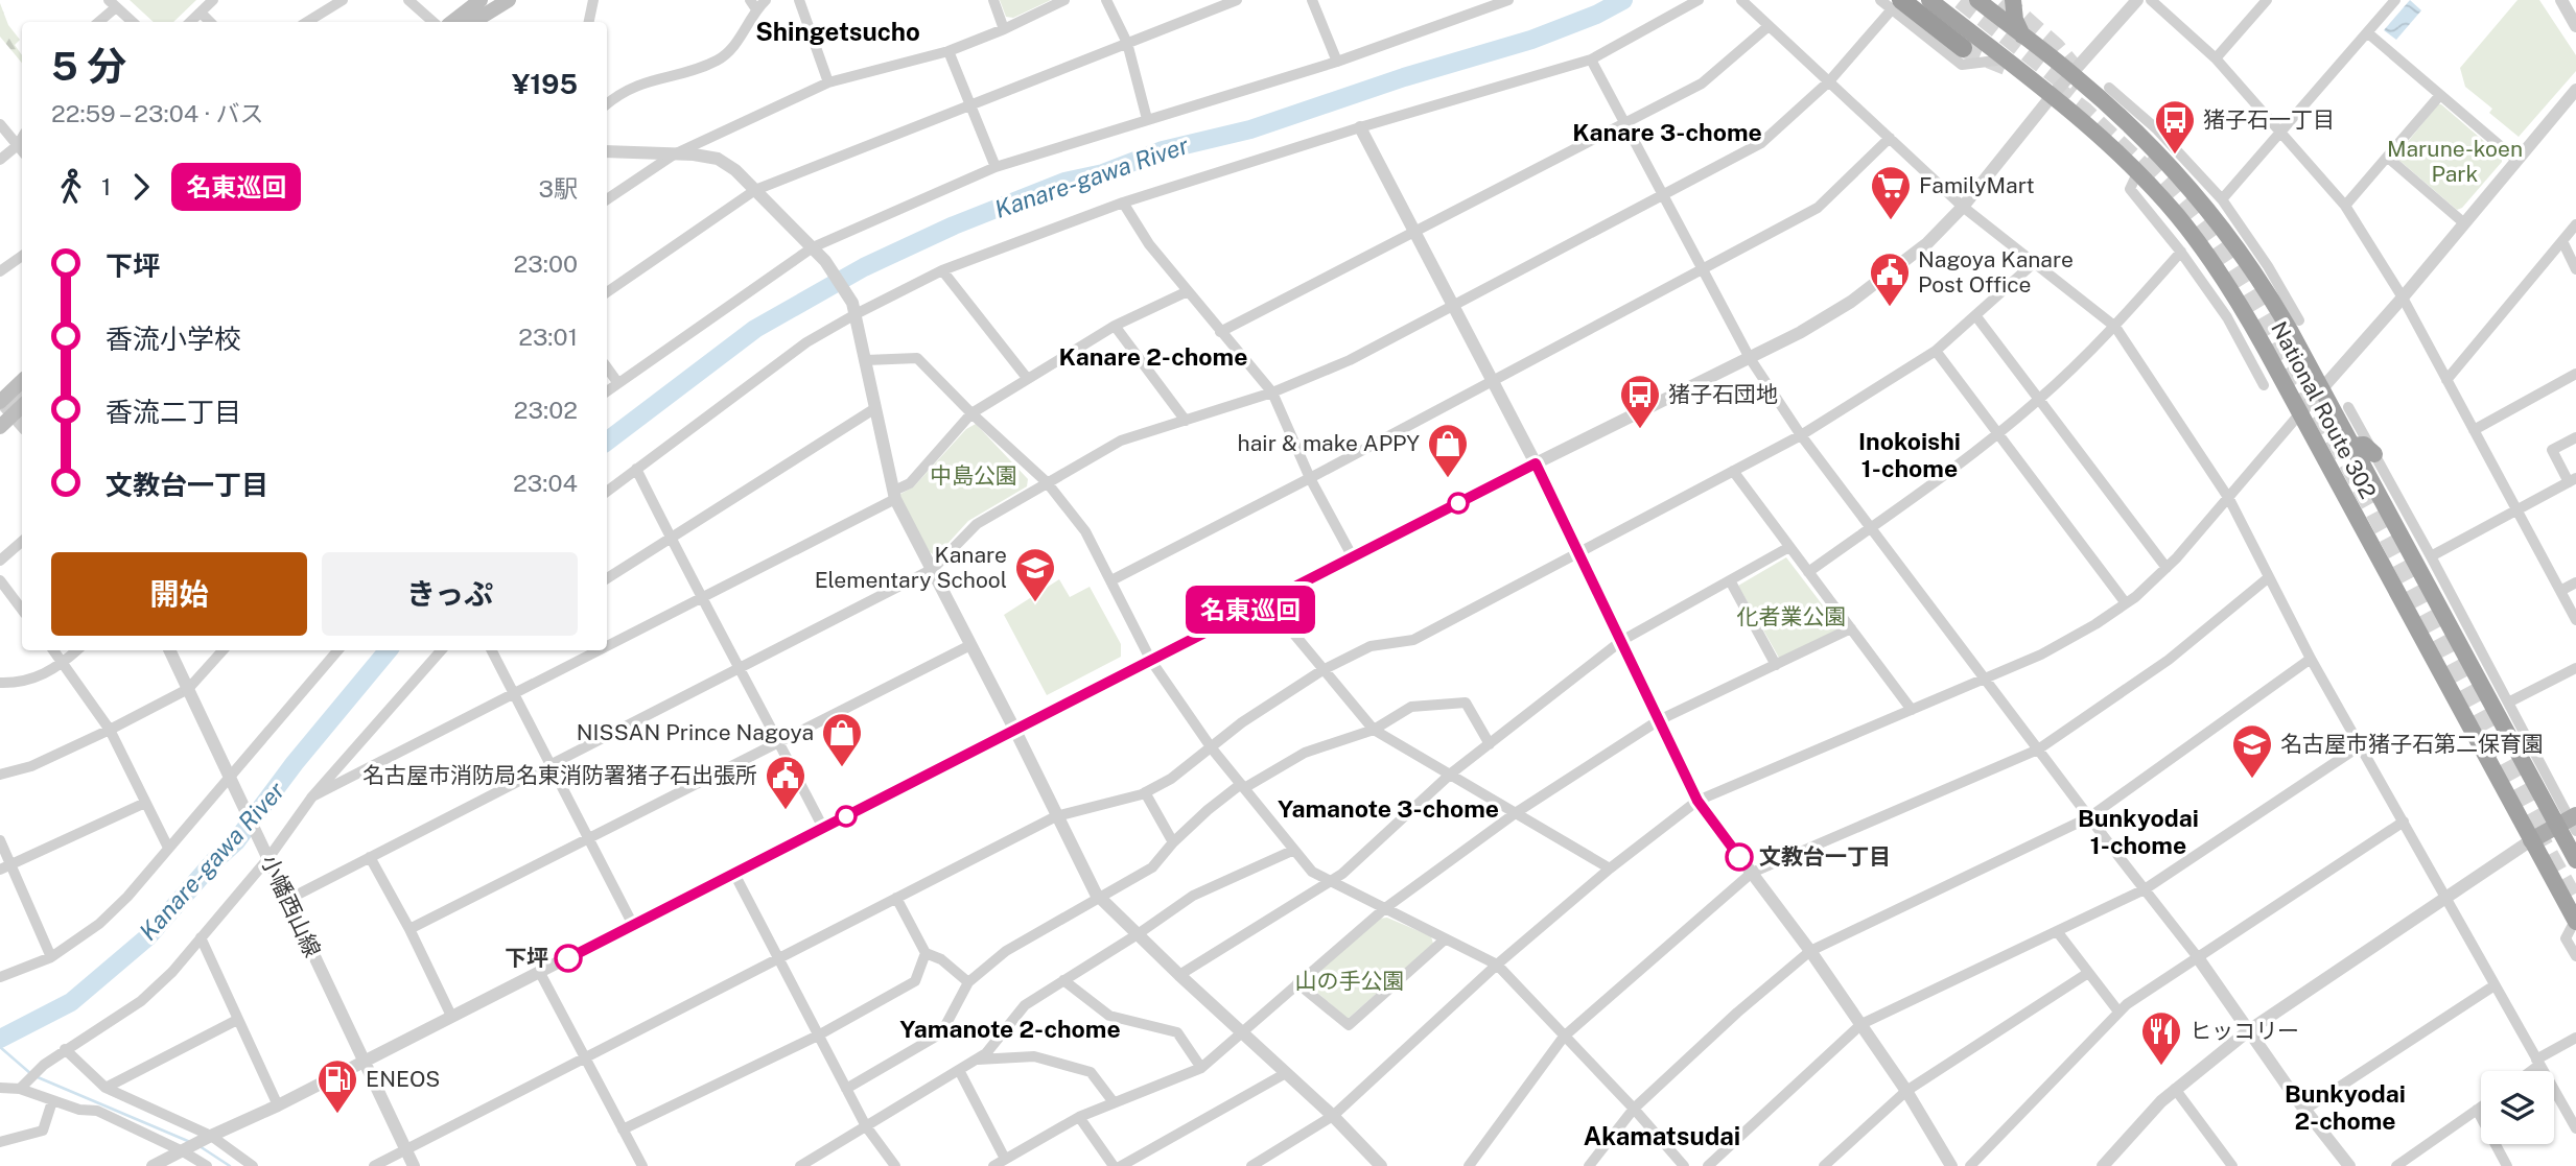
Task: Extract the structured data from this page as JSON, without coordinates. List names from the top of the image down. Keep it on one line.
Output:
{"streets":{"highway":["National Route 302"],"street":["小幡西山線"]},"districts":["Shingetsucho","Kanare 3-chome","Kanare 2-chome","Inokoishi 1-chome","Yamanote 3-chome","Bunkyodai 1-chome","Yamanote 2-chome","Bunkyodai 2-chome","Akamatsudai"],"water":["Kanare-gawa River"],"parks":["Marune-koen Park","中島公園","化者業公園","山の手公園"],"places":{"bus stop":["猪子石一丁目","猪子石団地"],"supermarket":["FamilyMart"],"public building":["Nagoya Kanare Post Office","名古屋市消防局名東消防署猪子石出張所"],"shop":["hair & make APPY","NISSAN Prince Nagoya"],"school or university":["Kanare Elementary School","名古屋市猪子石第二保育園"],"other":["文教台一丁目","下坪"],"restaurant":["ヒッコリー"],"fuel station":["ENEOS"]},"lines":["bus line 名東巡回"],"page":{"on_map":"名東巡回","heading":["5 分","22:59 – 23:04 · バス","¥195"],"legs":["1","名東巡回","3駅"],"list":[{"name":"下坪","value":"23:00"},{"name":"香流小学校","value":"23:01"},{"name":"香流二丁目","value":"23:02"},{"name":"文教台一丁目","value":"23:04"}],"buttons":["開始","きっぷ"]}}
